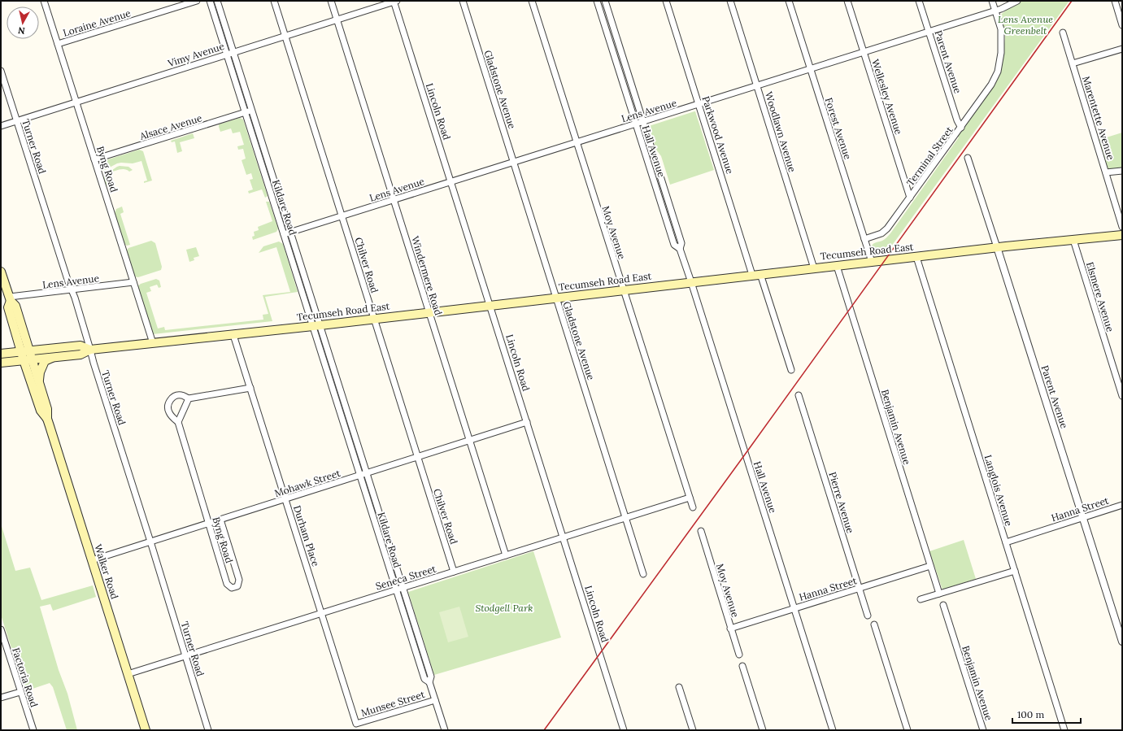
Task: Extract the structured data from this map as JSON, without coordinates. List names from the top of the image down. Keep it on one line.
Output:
{"streets":{"main road":["Tecumseh Road East","Walker Road"],"street":["Loraine Avenue","Vimy Avenue","Parent Avenue","Gladstone Avenue","Wellesley Avenue","Lens Avenue","Lincoln Road","Marentette Avenue","Alsace Avenue","Forest Avenue","Woodlawn Avenue","Parkwood Avenue","Turner Road","Hall Avenue","Terminal Street","Byng Road","Kildare Road","Moy Avenue","Chilver Road","Windermere Road","Elsmere Avenue","Benjamin Avenue","Mohawk Street","Langlois Avenue","Pierre Avenue","Hanna Street","Durham Place","Seneca Street","Factoria Road","Munsee Street"]},"crossings":[["Loraine Avenue","Byng Road"],["Vimy Avenue","Lincoln Road"],["Vimy Avenue","Turner Road"],["Vimy Avenue","Byng Road"],["Vimy Avenue","Kildare Road"],["Vimy Avenue","Chilver Road"],["Vimy Avenue","Windermere Road"],["Parent Avenue","Lens Avenue"],["Parent Avenue","Terminal Street"],["Parent Avenue","Tecumseh Road East"],["Parent Avenue","Hanna Street"],["Gladstone Avenue","Lens Avenue"],["Gladstone Avenue","Tecumseh Road East"],["Gladstone Avenue","Seneca Street"],["Wellesley Avenue","Lens Avenue"],["Wellesley Avenue","Terminal Street"],["Lens Avenue","Lincoln Road"],["Lens Avenue","Forest Avenue"],["Lens Avenue","Woodlawn Avenue"],["Lens Avenue","Parkwood Avenue"],["Lens Avenue","Turner Road"],["Lens Avenue","Hall Avenue"],["Lens Avenue","Terminal Street"],["Lens Avenue","Byng Road"],["Lens Avenue","Kildare Road"],["Lens Avenue","Moy Avenue"],["Lens Avenue","Chilver Road"],["Lens Avenue","Windermere Road"],["Lens Avenue","Walker Road"],["Lincoln Road","Tecumseh Road East"],["Lincoln Road","Mohawk Street"],["Lincoln Road","Seneca Street"],["Alsace Avenue","Byng Road"],["Alsace Avenue","Kildare Road"],["Forest Avenue","Terminal Street"],["Forest Avenue","Tecumseh Road East"],["Woodlawn Avenue","Tecumseh Road East"],["Parkwood Avenue","Tecumseh Road East"],["Turner Road","Tecumseh Road East"],["Turner Road","Mohawk Street"],["Turner Road","Seneca Street"],["Hall Avenue","Tecumseh Road East"],["Hall Avenue","Hanna Street"],["Byng Road","Tecumseh Road East"],["Byng Road","Mohawk Street"],["Byng Road","Durham Place"],["Kildare Road","Tecumseh Road East"],["Kildare Road","Mohawk Street"],["Kildare Road","Seneca Street"],["Kildare Road","Munsee Street"],["Moy Avenue","Tecumseh Road East"],["Moy Avenue","Hanna Street"],["Moy Avenue","Seneca Street"],["Tecumseh Road East","Chilver Road"],["Tecumseh Road East","Windermere Road"],["Tecumseh Road East","Elsmere Avenue"],["Tecumseh Road East","Benjamin Avenue"],["Tecumseh Road East","Langlois Avenue"],["Tecumseh Road East","Durham Place"],["Tecumseh Road East","Walker Road"],["Chilver Road","Mohawk Street"],["Chilver Road","Seneca Street"],["Windermere Road","Mohawk Street"],["Windermere Road","Seneca Street"],["Benjamin Avenue","Hanna Street"],["Mohawk Street","Durham Place"],["Mohawk Street","Walker Road"],["Langlois Avenue","Hanna Street"],["Pierre Avenue","Hanna Street"],["Durham Place","Seneca Street"],["Durham Place","Munsee Street"],["Walker Road","Seneca Street"]],"parks":["Lens Avenue Greenbelt","Stodgell Park"],"scale_bar":"100 m","north":"bottom"}
